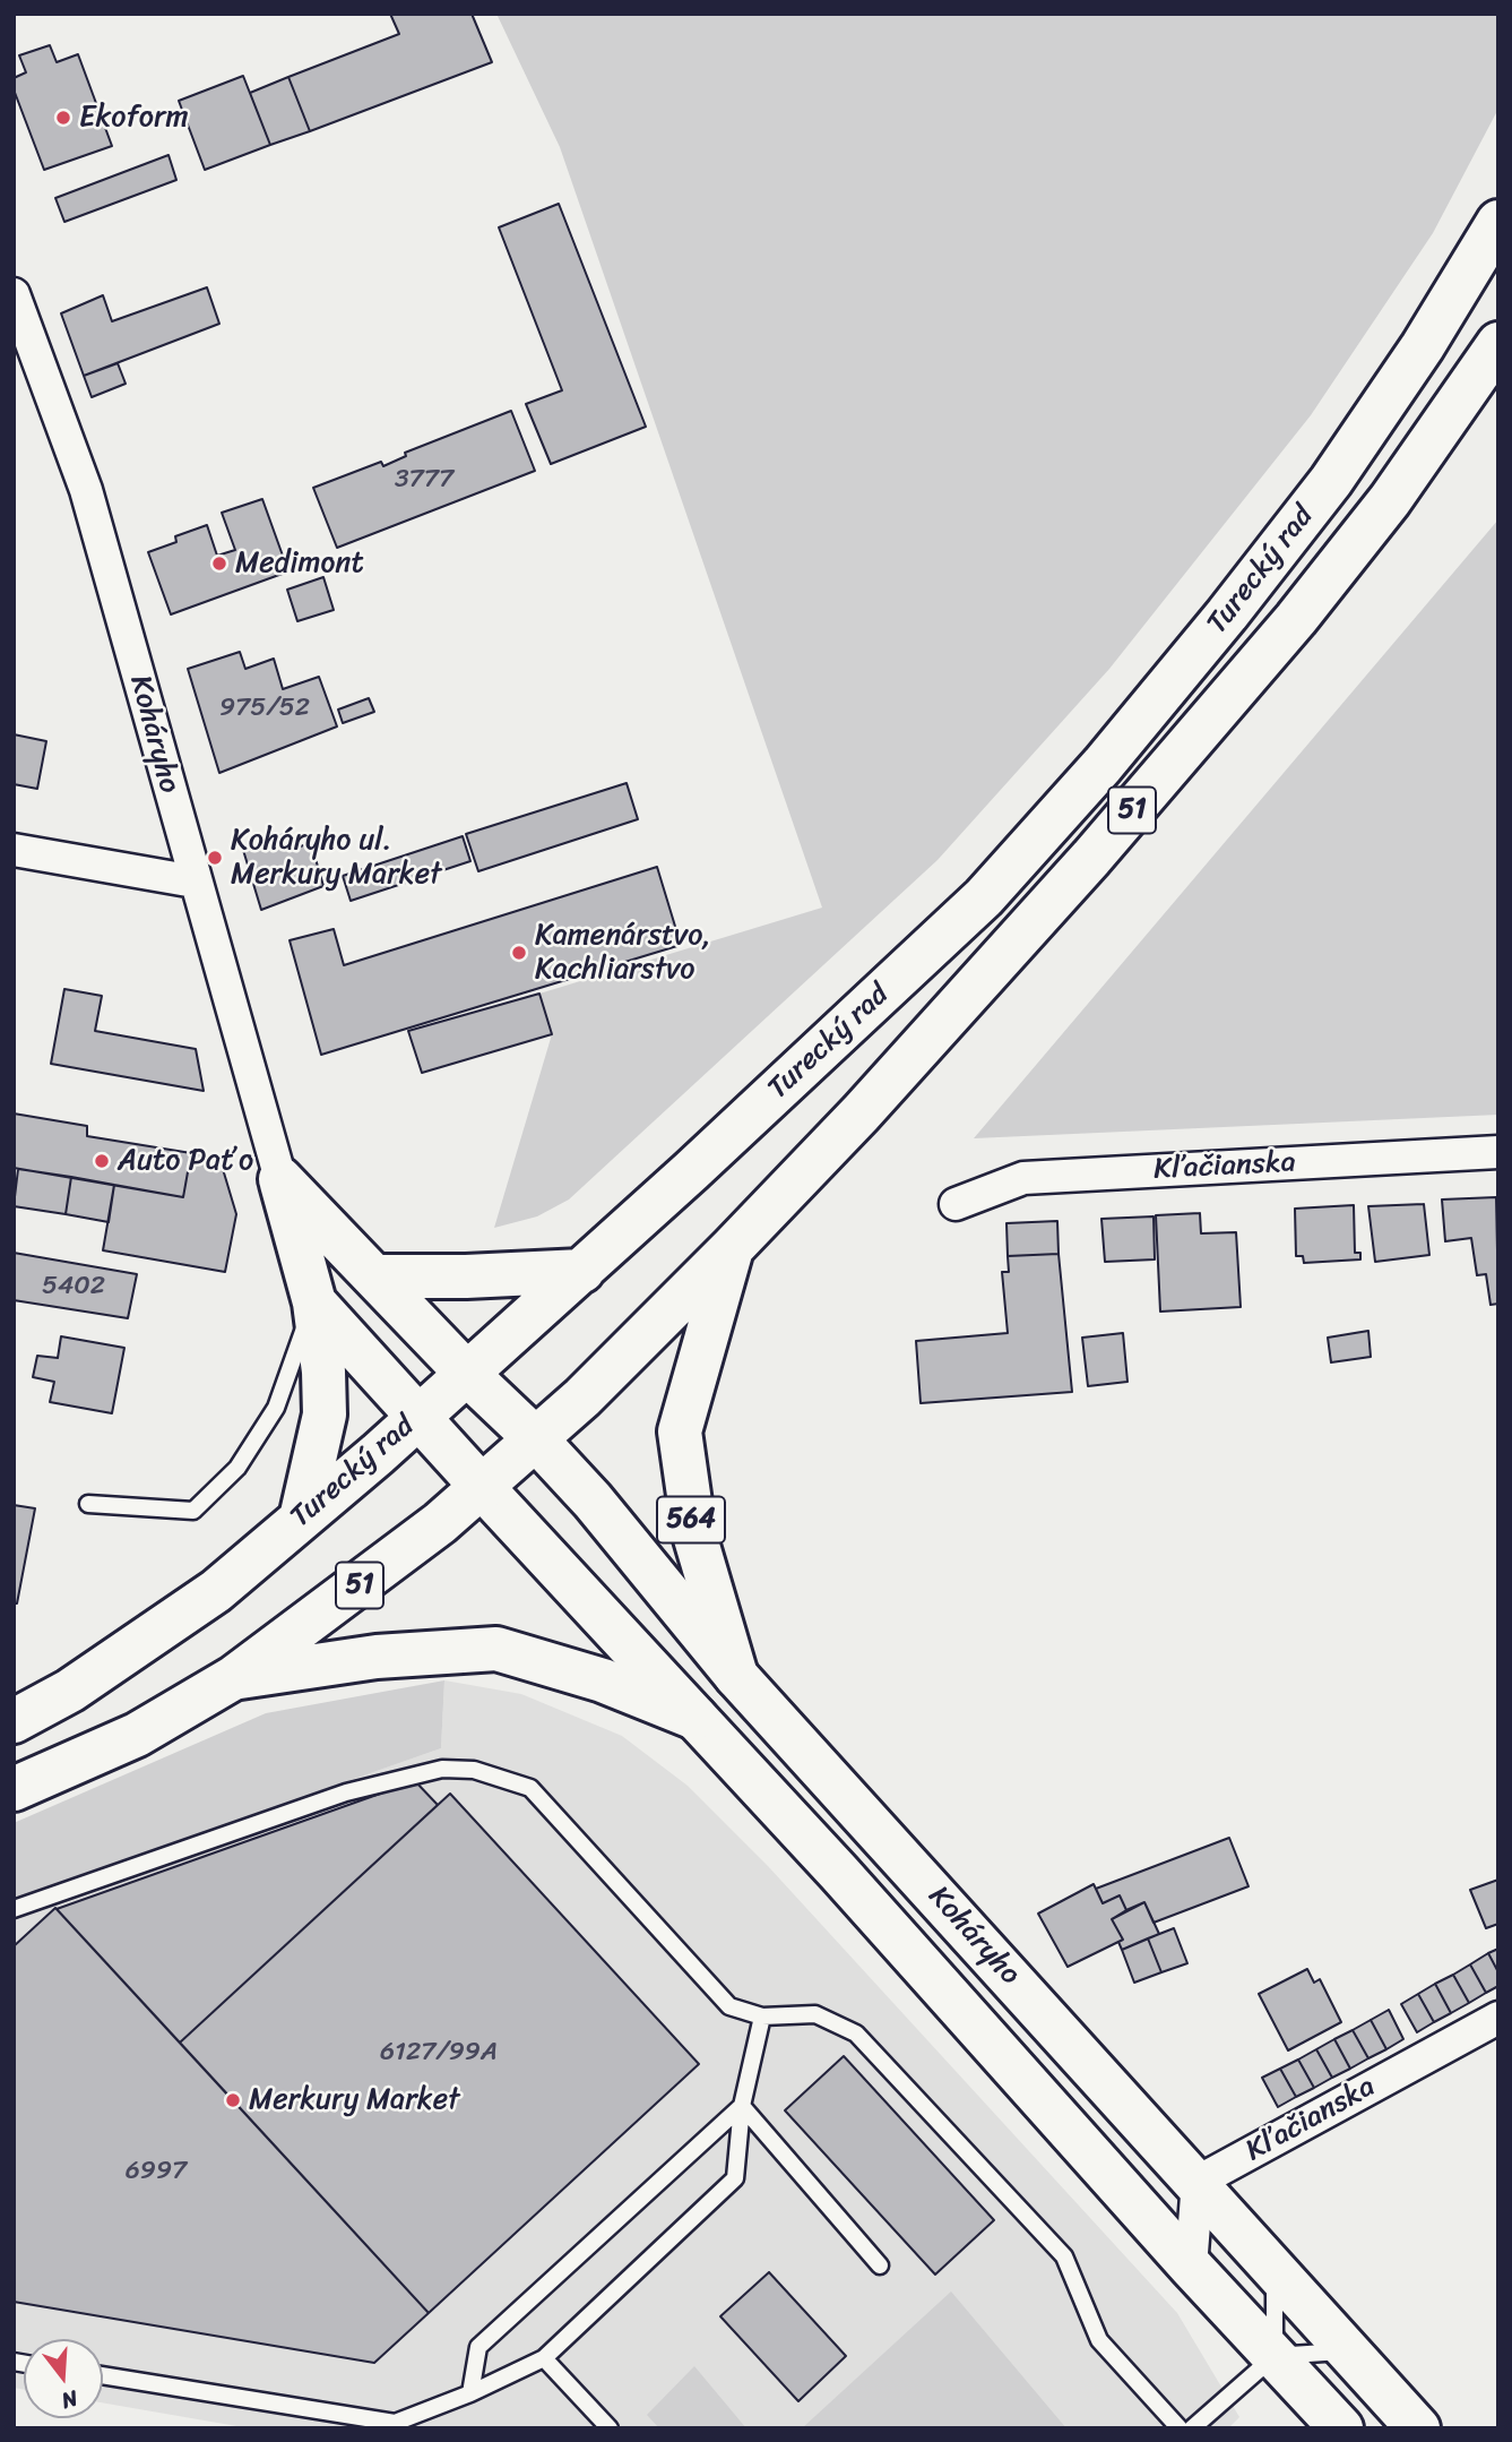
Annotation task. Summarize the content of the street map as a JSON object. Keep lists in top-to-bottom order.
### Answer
{
  "streets": {
    "main road": [
      "Turecký rad",
      "Koháryho",
      "51",
      "564"
    ],
    "street": ["Kľačianska"]
  },
  "crossings": [
    ["Turecký rad", "Koháryho"],
    ["Turecký rad", "564"],
    ["Koháryho", "Kľačianska"],
    ["Koháryho", "564"]
  ],
  "places": [
    "Ekoform",
    "Medimont",
    "Koháryho ul. Merkury Market",
    "Kamenárstvo, Kachliarstvo",
    "Auto Paťo",
    "Merkury Market"
  ],
  "house_numbers": [
    "3777",
    "975/52",
    "5402",
    "6127/99A",
    "6997"
  ],
  "north": "bottom"
}
